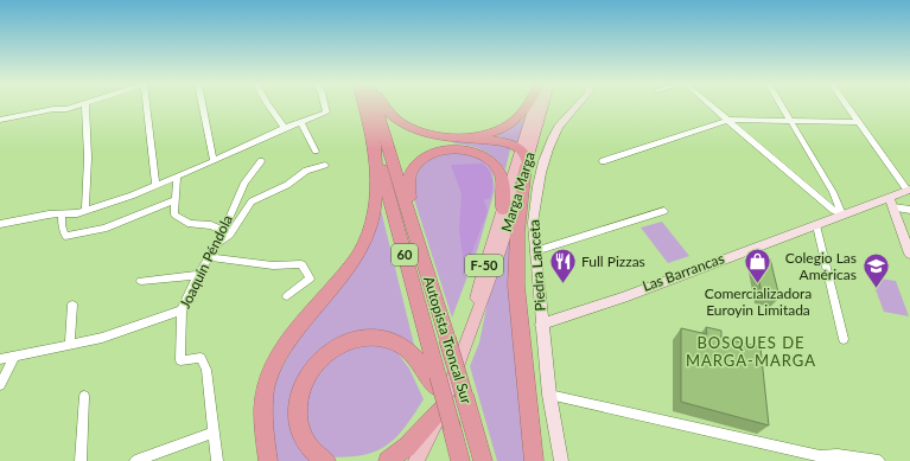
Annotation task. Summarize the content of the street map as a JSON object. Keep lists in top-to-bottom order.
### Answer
{
  "streets": {
    "highway": ["60", "Autopista Troncal Sur"],
    "main road": ["Marga Marga", "F-50"],
    "street": ["Joaquín Péndola", "Piedra Lanceta", "Las Barrancas"]
  },
  "crossings": [
    ["Piedra Lanceta", "Las Barrancas"]
  ],
  "districts": ["BOSQUES DE MARGA-MARGA"],
  "places": {
    "restaurant": ["Full Pizzas"],
    "shop": ["Comercializadora Euroyin Limitada"],
    "school or university": ["Colegio Las Américas"]
  }
}
